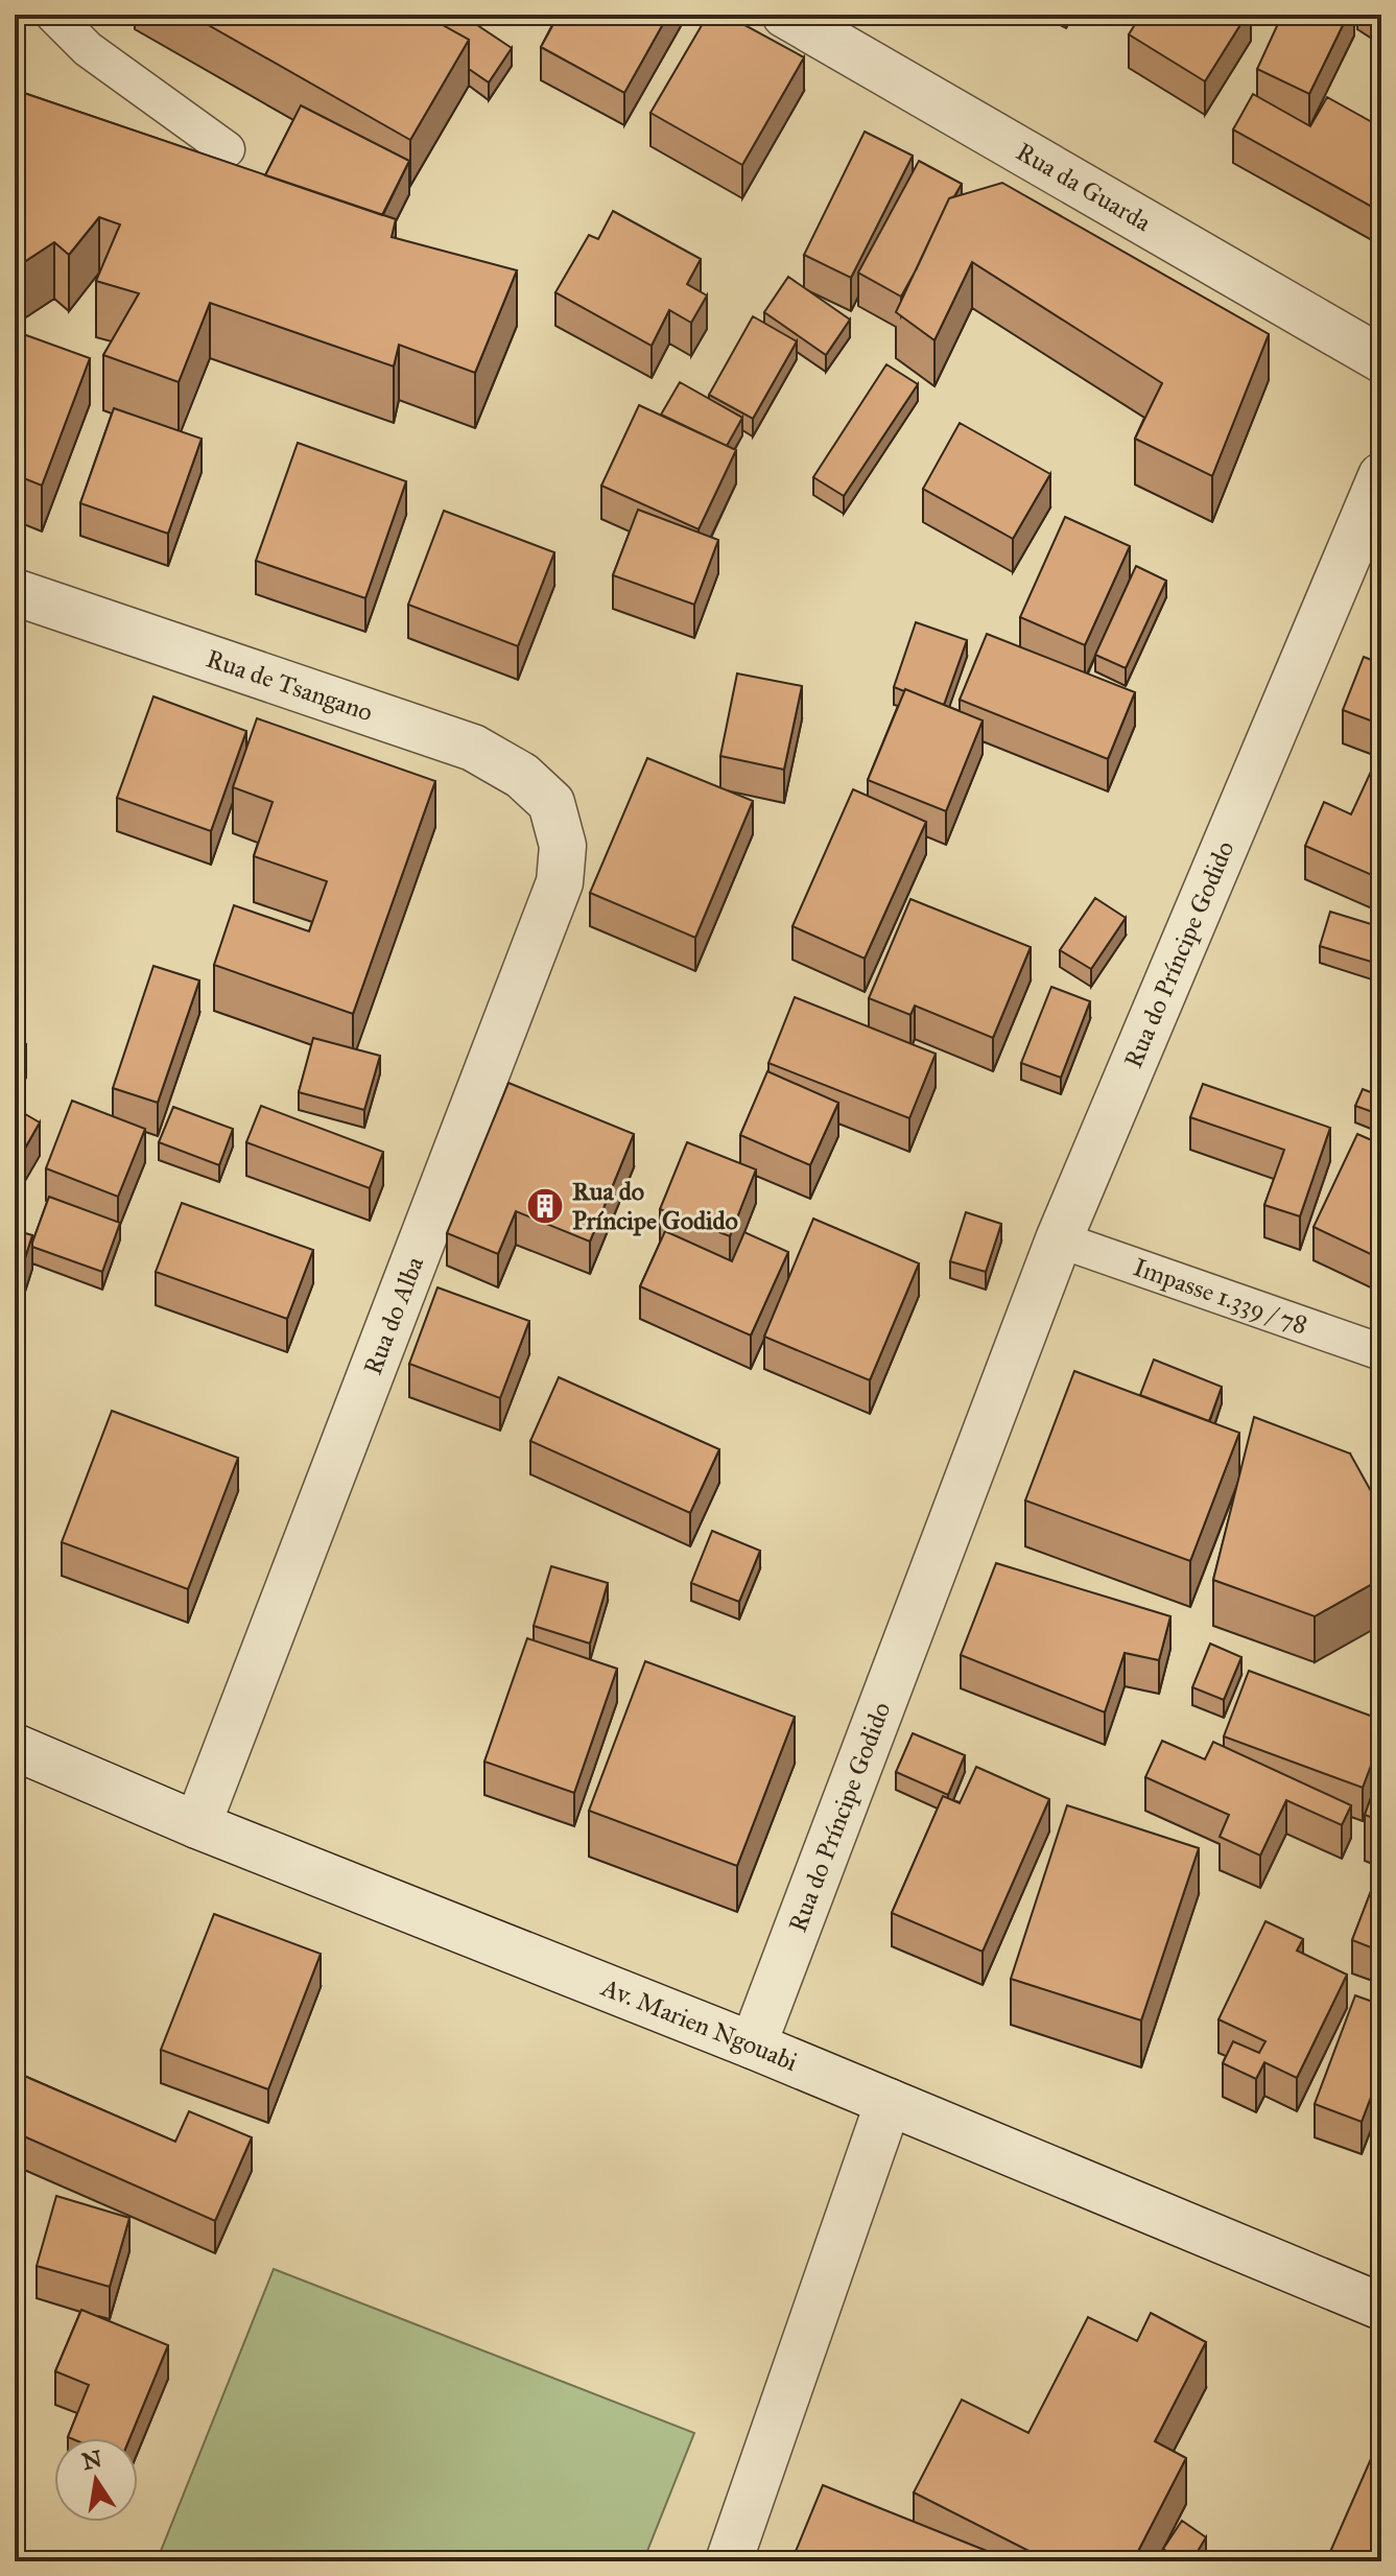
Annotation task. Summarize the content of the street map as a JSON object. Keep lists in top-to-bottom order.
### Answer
{
  "streets": {
    "street": [
      "Rua da Guarda",
      "Rua de Tsangano",
      "Rua do Príncipe Godido",
      "Rua do Alba",
      "Av. Marien Ngouabi"
    ],
    "lane": ["Impasse 1.339 / 78"]
  },
  "crossings": [
    ["Rua de Tsangano", "Rua do Alba"],
    ["Rua do Príncipe Godido", "Impasse 1.339 / 78"],
    ["Rua do Príncipe Godido", "Av. Marien Ngouabi"],
    ["Rua do Alba", "Av. Marien Ngouabi"]
  ],
  "places": {
    "building": ["Rua do Príncipe Godido"]
  },
  "north": "top"
}
